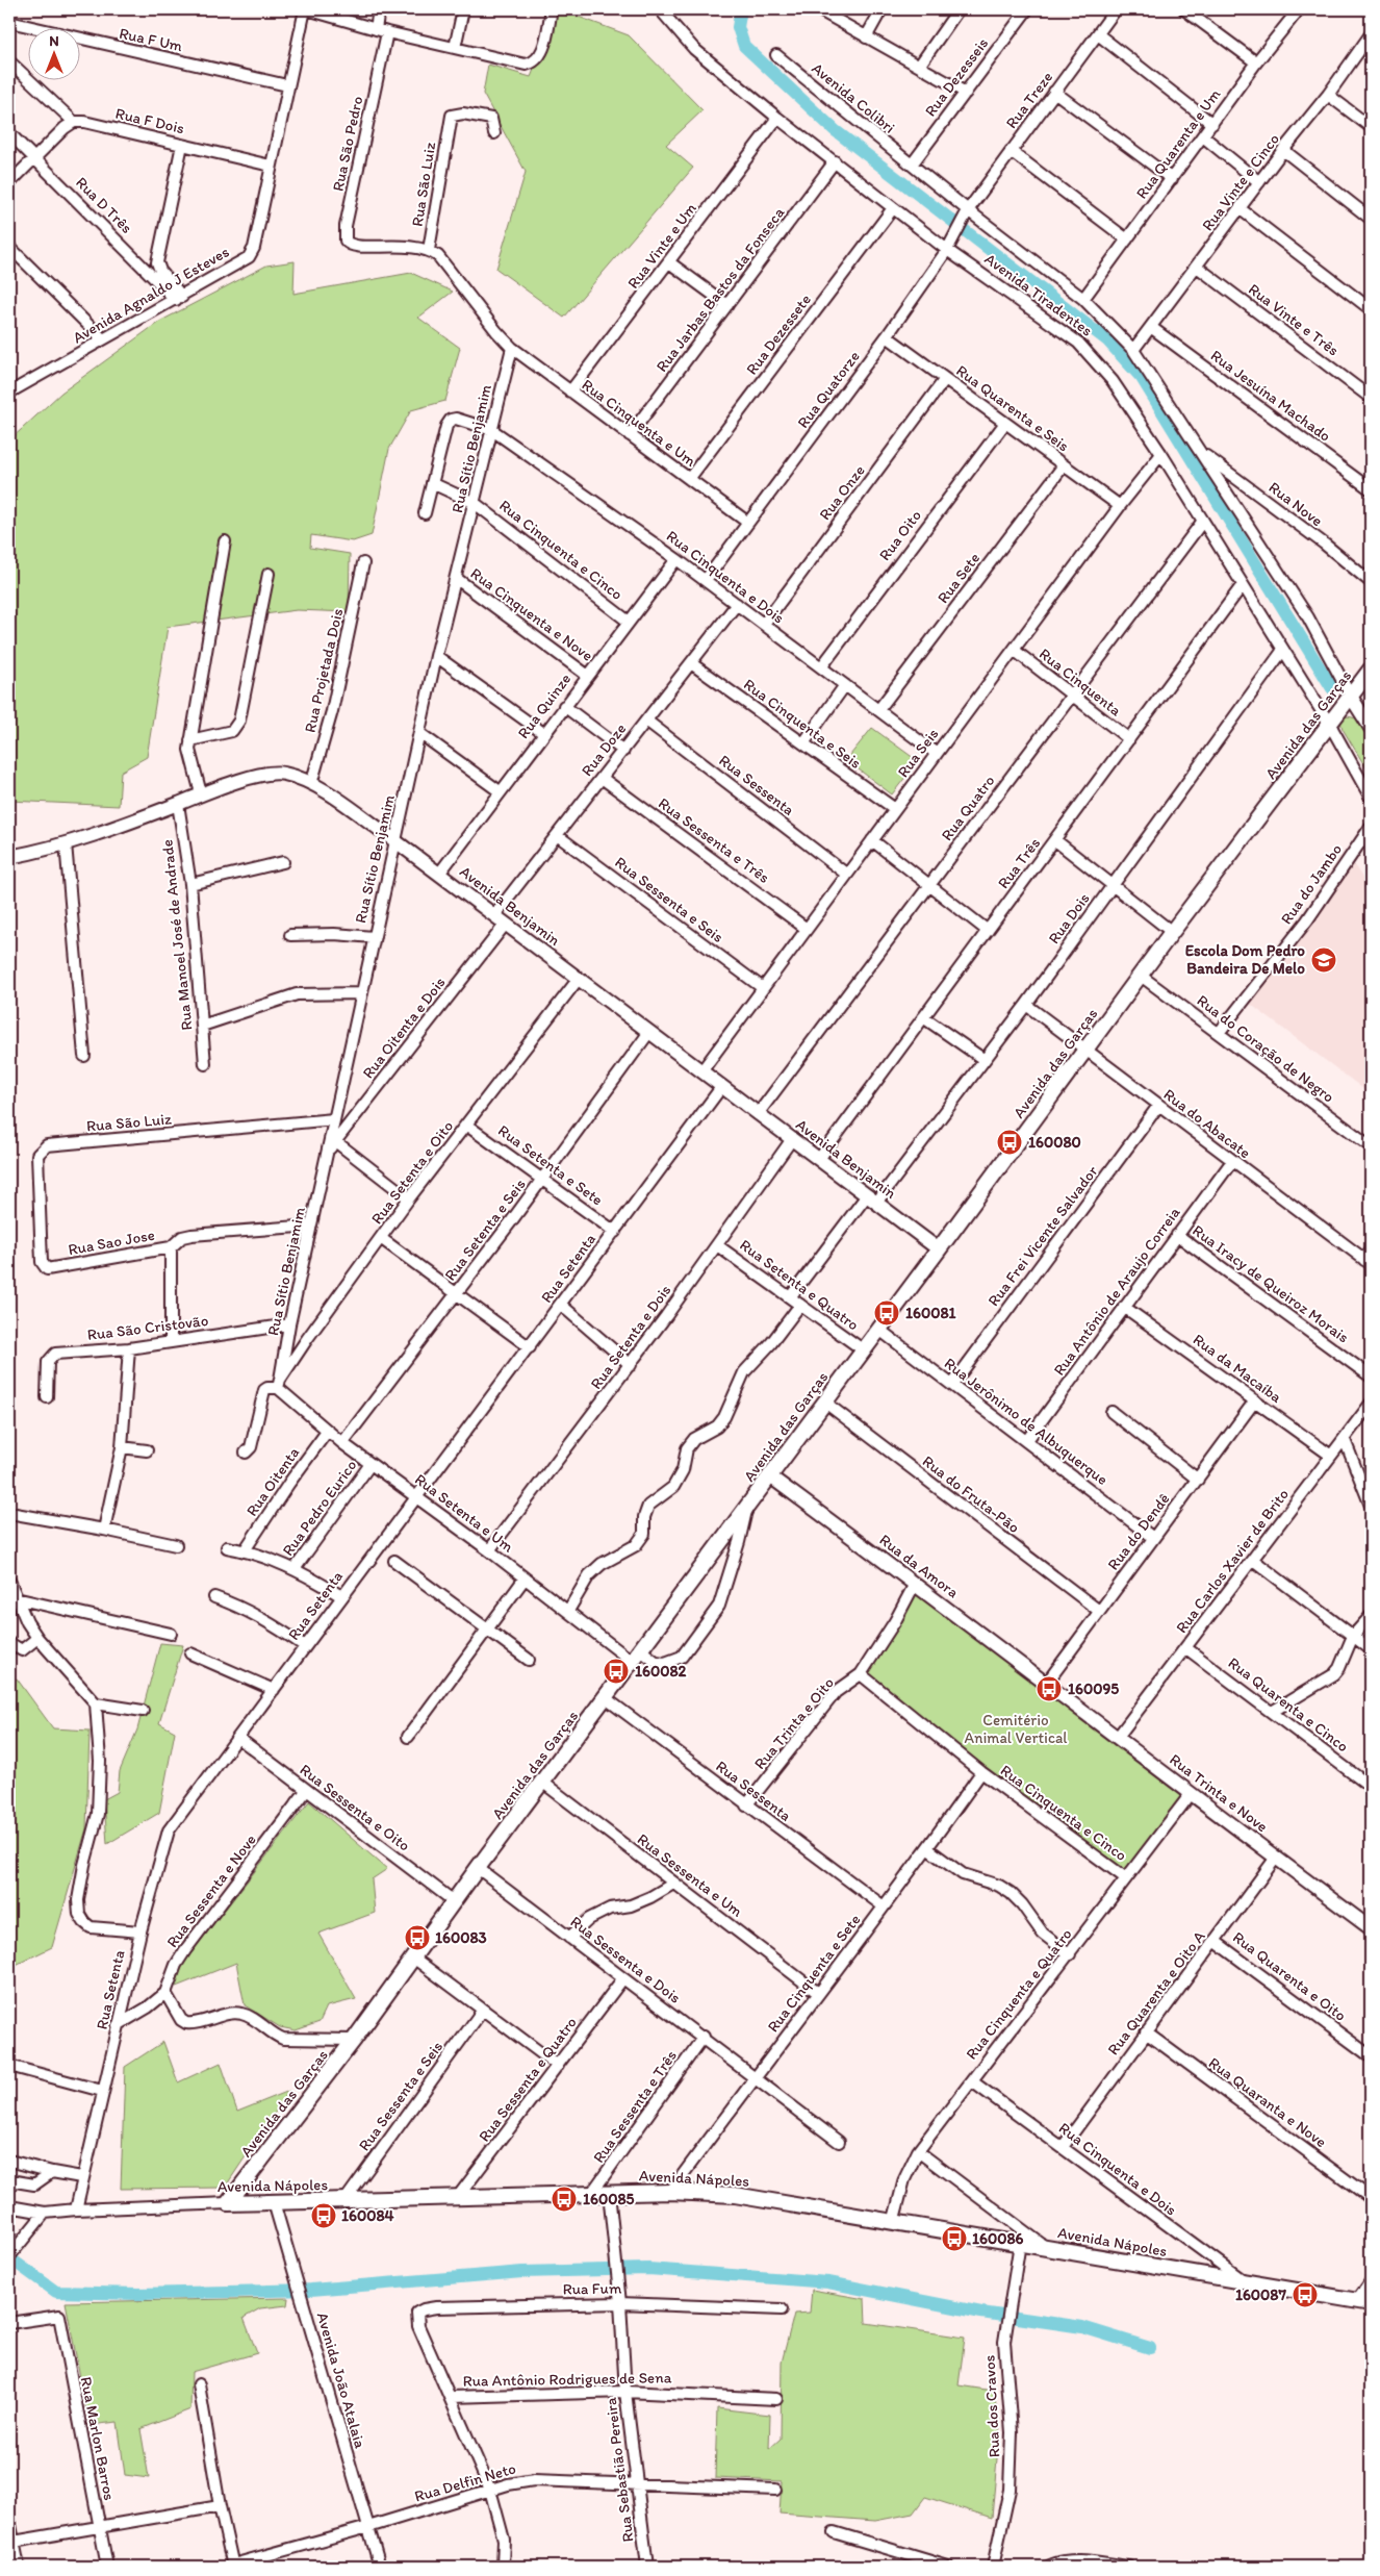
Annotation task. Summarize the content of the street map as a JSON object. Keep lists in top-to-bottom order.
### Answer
{
  "streets": {
    "main road": ["Avenida das Garças", "Avenida Nápoles"],
    "street": [
      "Rua F Um",
      "Rua Dezesseis",
      "Avenida Colibri",
      "Rua Treze",
      "Rua F Dois",
      "Rua São Pedro",
      "Rua Quarenta e Um",
      "Rua Vinte e Cinco",
      "Rua São Luiz",
      "Rua D Três",
      "Rua Vinte e Um",
      "Rua Jarbas Bastos da Fonseca",
      "Avenida Agnaldo J Esteves",
      "Avenida Tiradentes",
      "Rua Vinte e Três",
      "Rua Dezessete",
      "Rua Quatorze",
      "Rua Jesuína Machado",
      "Rua Quarenta e Seis",
      "Rua Cinquenta e Um",
      "Rua Sítio Benjamim",
      "Rua Onze",
      "Rua Nove",
      "Rua Oito",
      "Rua Cinquenta e Cinco",
      "Rua Cinquenta e Dois",
      "Rua Sete",
      "Rua Cinquenta e Nove",
      "Rua Projetada Dois",
      "Rua Cinquenta",
      "Rua Quinze",
      "Rua Cinquenta e Seis",
      "Rua Doze",
      "Rua Seis",
      "Rua Sessenta",
      "Rua Quatro",
      "Rua Sessenta e Três",
      "Rua Três",
      "Rua do Jambo",
      "Rua Sessenta e Seis",
      "Avenida Benjamin",
      "Rua Dois",
      "Rua Manoel José de Andrade",
      "Rua Oitenta e Dois",
      "Rua do Coração de Negro",
      "Rua do Abacate",
      "Rua Setenta e Sete",
      "Rua Setenta e Oito",
      "Rua Setenta e Seis",
      "Rua Frei Vicente Salvador",
      "Rua Sao Jose",
      "Rua Setenta",
      "Rua Iracy de Queiroz Morais",
      "Rua Setenta e Quatro",
      "Rua Antônio de Araujo Correia",
      "Rua São Cristovão",
      "Rua Setenta e Dois",
      "Rua da Macaíba",
      "Rua Jerônimo de Albuquerque",
      "Rua Oitenta",
      "Rua do Fruta-Pão",
      "Rua Pedro Eurico",
      "Rua Setenta e Um",
      "Rua do Dendê",
      "Rua Carlos Xavier de Brito",
      "Rua da Amora",
      "Rua Quarenta e Cinco",
      "Rua Trinta e Oito",
      "Rua Trinta e Nove",
      "Rua Sessenta e Oito",
      "Rua Sessenta e Um",
      "Rua Sessenta e Nove",
      "Rua Sessenta e Dois",
      "Rua Cinquenta e Sete",
      "Rua Quarenta e Oito",
      "Rua Quarenta e Oito A",
      "Rua Cinquenta e Quatro",
      "Rua Sessenta e Quatro",
      "Rua Quaranta e Nove",
      "Rua Fum",
      "Rua Antônio Rodrigues de Sena",
      "Avenida João Atalaia",
      "Rua dos Cravos",
      "Rua Marlon Barros",
      "Rua Sebastião Pereira",
      "Rua Delfin Neto"
    ]
  },
  "crossings": [
    ["Rua F Um", "Avenida Agnaldo J Esteves"],
    ["Rua Dezesseis", "Avenida Colibri"],
    ["Rua Dezesseis", "Avenida Tiradentes"],
    ["Avenida Colibri", "Avenida Tiradentes"],
    ["Rua Treze", "Avenida Tiradentes"],
    ["Rua Treze", "Rua Quatorze"],
    ["Rua F Dois", "Avenida Agnaldo J Esteves"],
    ["Rua São Pedro", "Rua São Luiz"],
    ["Rua São Pedro", "Rua Cinquenta e Um"],
    ["Rua Quarenta e Um", "Avenida Tiradentes"],
    ["Rua Vinte e Cinco", "Avenida Tiradentes"],
    ["Rua Vinte e Cinco", "Rua Vinte e Três"],
    ["Rua Vinte e Cinco", "Rua Jesuína Machado"],
    ["Rua São Luiz", "Rua Cinquenta e Um"],
    ["Rua São Luiz", "Rua Sítio Benjamim"],
    ["Rua São Luiz", "Rua Sao Jose"],
    ["Rua D Três", "Avenida Agnaldo J Esteves"],
    ["Rua Vinte e Um", "Avenida Tiradentes"],
    ["Rua Vinte e Um", "Rua Cinquenta e Um"],
    ["Rua Jarbas Bastos da Fonseca", "Avenida Tiradentes"],
    ["Rua Jarbas Bastos da Fonseca", "Rua Cinquenta e Um"],
    ["Avenida Tiradentes", "Rua Dezessete"],
    ["Avenida Tiradentes", "Rua Quatorze"],
    ["Avenida Tiradentes", "Rua Nove"],
    ["Avenida Tiradentes", "Avenida das Garças"],
    ["Avenida Tiradentes", "Rua Seis"],
    ["Avenida Tiradentes", "Rua Quatro"],
    ["Avenida Tiradentes", "Rua Três"],
    ["Avenida Tiradentes", "Rua Dois"],
    ["Rua Dezessete", "Rua Cinquenta e Um"],
    ["Rua Quatorze", "Rua Quarenta e Seis"],
    ["Rua Quatorze", "Rua Cinquenta e Um"],
    ["Rua Quatorze", "Rua Cinquenta e Dois"],
    ["Rua Quarenta e Seis", "Rua Onze"],
    ["Rua Quarenta e Seis", "Rua Oito"],
    ["Rua Quarenta e Seis", "Rua Sete"],
    ["Rua Quarenta e Seis", "Rua Seis"],
    ["Rua Cinquenta e Um", "Rua Sítio Benjamim"],
    ["Rua Sítio Benjamim", "Rua Cinquenta e Cinco"],
    ["Rua Sítio Benjamim", "Rua Cinquenta e Dois"],
    ["Rua Sítio Benjamim", "Rua Cinquenta e Nove"],
    ["Rua Sítio Benjamim", "Avenida Benjamin"],
    ["Rua Sítio Benjamim", "Rua Oitenta e Dois"],
    ["Rua Sítio Benjamim", "Rua Setenta e Oito"],
    ["Rua Sítio Benjamim", "Rua Sao Jose"],
    ["Rua Sítio Benjamim", "Rua São Cristovão"],
    ["Rua Sítio Benjamim", "Rua Setenta e Um"],
    ["Rua Onze", "Rua Cinquenta e Dois"],
    ["Rua Oito", "Rua Cinquenta e Dois"],
    ["Rua Cinquenta e Cinco", "Rua Cinquenta e Dois"],
    ["Rua Cinquenta e Cinco", "Rua Quinze"],
    ["Rua Cinquenta e Cinco", "Rua Trinta e Oito"],
    ["Rua Cinquenta e Cinco", "Rua Cinquenta e Sete"],
    ["Rua Cinquenta e Cinco", "Rua Cinquenta e Quatro"],
    ["Rua Cinquenta e Dois", "Rua Sete"],
    ["Rua Cinquenta e Dois", "Rua Quinze"],
    ["Rua Cinquenta e Dois", "Rua Doze"],
    ["Rua Cinquenta e Dois", "Rua Seis"],
    ["Rua Cinquenta e Dois", "Rua Quarenta e Oito A"],
    ["Rua Cinquenta e Dois", "Rua Cinquenta e Quatro"],
    ["Rua Cinquenta e Dois", "Avenida Nápoles"],
    ["Rua Cinquenta e Nove", "Rua Quinze"],
    ["Rua Projetada Dois", "Avenida Benjamin"],
    ["Rua Cinquenta", "Rua Seis"],
    ["Rua Cinquenta", "Rua Quatro"],
    ["Rua Cinquenta", "Rua Três"],
    ["Rua Quinze", "Avenida Benjamin"],
    ["Rua Cinquenta e Seis", "Rua Doze"],
    ["Rua Cinquenta e Seis", "Rua Seis"],
    ["Avenida das Garças", "Rua Sessenta"],
    ["Avenida das Garças", "Avenida Benjamin"],
    ["Avenida das Garças", "Rua do Coração de Negro"],
    ["Avenida das Garças", "Rua do Abacate"],
    ["Avenida das Garças", "Rua Setenta e Quatro"],
    ["Avenida das Garças", "Rua Jerônimo de Albuquerque"],
    ["Avenida das Garças", "Rua do Fruta-Pão"],
    ["Avenida das Garças", "Rua Setenta e Um"],
    ["Avenida das Garças", "Rua da Amora"],
    ["Avenida das Garças", "Rua Sessenta e Oito"],
    ["Avenida das Garças", "Rua Sessenta e Um"],
    ["Avenida das Garças", "Rua Sessenta e Dois"],
    ["Avenida das Garças", "Avenida Nápoles"],
    ["Rua Doze", "Rua Sessenta"],
    ["Rua Doze", "Rua Sessenta e Três"],
    ["Rua Doze", "Rua Sessenta e Seis"],
    ["Rua Doze", "Avenida Benjamin"],
    ["Rua Seis", "Rua Sessenta"],
    ["Rua Seis", "Rua Sessenta e Três"],
    ["Rua Seis", "Rua Sessenta e Seis"],
    ["Rua Seis", "Avenida Benjamin"],
    ["Rua Sessenta", "Rua Trinta e Oito"],
    ["Rua Sessenta", "Rua Cinquenta e Sete"],
    ["Rua Quatro", "Avenida Benjamin"],
    ["Rua Sessenta e Três", "Rua Sessenta e Dois"],
    ["Rua Sessenta e Três", "Avenida Nápoles"],
    ["Rua Três", "Avenida Benjamin"],
    ["Rua do Jambo", "Rua do Coração de Negro"],
    ["Rua Sessenta e Seis", "Avenida Nápoles"],
    ["Avenida Benjamin", "Rua Dois"],
    ["Avenida Benjamin", "Rua Manoel José de Andrade"],
    ["Avenida Benjamin", "Rua Oitenta e Dois"],
    ["Avenida Benjamin", "Rua Setenta e Oito"],
    ["Avenida Benjamin", "Rua Setenta e Seis"],
    ["Avenida Benjamin", "Rua Setenta"],
    ["Avenida Benjamin", "Rua Setenta e Dois"],
    ["Rua Dois", "Rua do Abacate"],
    ["Rua Dois", "Rua Setenta e Quatro"],
    ["Rua do Abacate", "Rua Frei Vicente Salvador"],
    ["Rua do Abacate", "Rua Antônio de Araujo Correia"],
    ["Rua Setenta e Sete", "Rua Setenta e Oito"],
    ["Rua Setenta e Sete", "Rua Setenta e Seis"],
    ["Rua Setenta e Sete", "Rua Setenta"],
    ["Rua Setenta e Oito", "Rua Setenta e Um"],
    ["Rua Setenta e Seis", "Rua Setenta e Um"],
    ["Rua Frei Vicente Salvador", "Rua Jerônimo de Albuquerque"],
    ["Rua Setenta", "Rua Setenta e Um"],
    ["Rua Setenta", "Rua Sessenta e Oito"],
    ["Rua Setenta", "Avenida Nápoles"],
    ["Rua Iracy de Queiroz Morais", "Rua Antônio de Araujo Correia"],
    ["Rua Setenta e Quatro", "Rua Setenta e Dois"],
    ["Rua Antônio de Araujo Correia", "Rua da Macaíba"],
    ["Rua Antônio de Araujo Correia", "Rua Jerônimo de Albuquerque"],
    ["Rua Setenta e Dois", "Rua Setenta e Um"],
    ["Rua da Macaíba", "Rua do Dendê"],
    ["Rua da Macaíba", "Rua Carlos Xavier de Brito"],
    ["Rua Jerônimo de Albuquerque", "Rua do Dendê"],
    ["Rua Oitenta", "Rua Setenta e Um"],
    ["Rua do Fruta-Pão", "Rua do Dendê"],
    ["Rua Pedro Eurico", "Rua Setenta e Um"],
    ["Rua do Dendê", "Rua da Amora"],
    ["Rua do Dendê", "Rua Trinta e Nove"],
    ["Rua Carlos Xavier de Brito", "Rua Quarenta e Cinco"],
    ["Rua Carlos Xavier de Brito", "Rua Trinta e Nove"],
    ["Rua da Amora", "Rua Trinta e Oito"],
    ["Rua da Amora", "Rua Trinta e Nove"],
    ["Rua Trinta e Nove", "Rua Quarenta e Oito A"],
    ["Rua Trinta e Nove", "Rua Cinquenta e Quatro"],
    ["Rua Sessenta e Oito", "Rua Sessenta e Nove"],
    ["Rua Sessenta e Um", "Rua Cinquenta e Sete"],
    ["Rua Sessenta e Dois", "Rua Cinquenta e Sete"],
    ["Rua Sessenta e Dois", "Rua Sessenta e Quatro"],
    ["Rua Cinquenta e Sete", "Avenida Nápoles"],
    ["Rua Quarenta e Oito", "Rua Quarenta e Oito A"],
    ["Rua Quarenta e Oito A", "Rua Quaranta e Nove"],
    ["Rua Cinquenta e Quatro", "Avenida Nápoles"],
    ["Rua Sessenta e Quatro", "Avenida Nápoles"],
    ["Avenida Nápoles", "Avenida João Atalaia"],
    ["Avenida Nápoles", "Rua dos Cravos"],
    ["Avenida Nápoles", "Rua Sebastião Pereira"],
    ["Rua Fum", "Rua Antônio Rodrigues de Sena"],
    ["Rua Fum", "Rua Sebastião Pereira"],
    ["Rua Antônio Rodrigues de Sena", "Rua Sebastião Pereira"],
    ["Avenida João Atalaia", "Rua Delfin Neto"],
    ["Rua Sebastião Pereira", "Rua Delfin Neto"]
  ],
  "parks": ["Cemitério Animal Vertical"],
  "places": {
    "school or university": ["Escola Dom Pedro Bandeira De Melo"],
    "bus stop": [
      "160080",
      "160081",
      "160082",
      "160095",
      "160083",
      "160085",
      "160084",
      "160086",
      "160087"
    ]
  },
  "north": "top"
}
